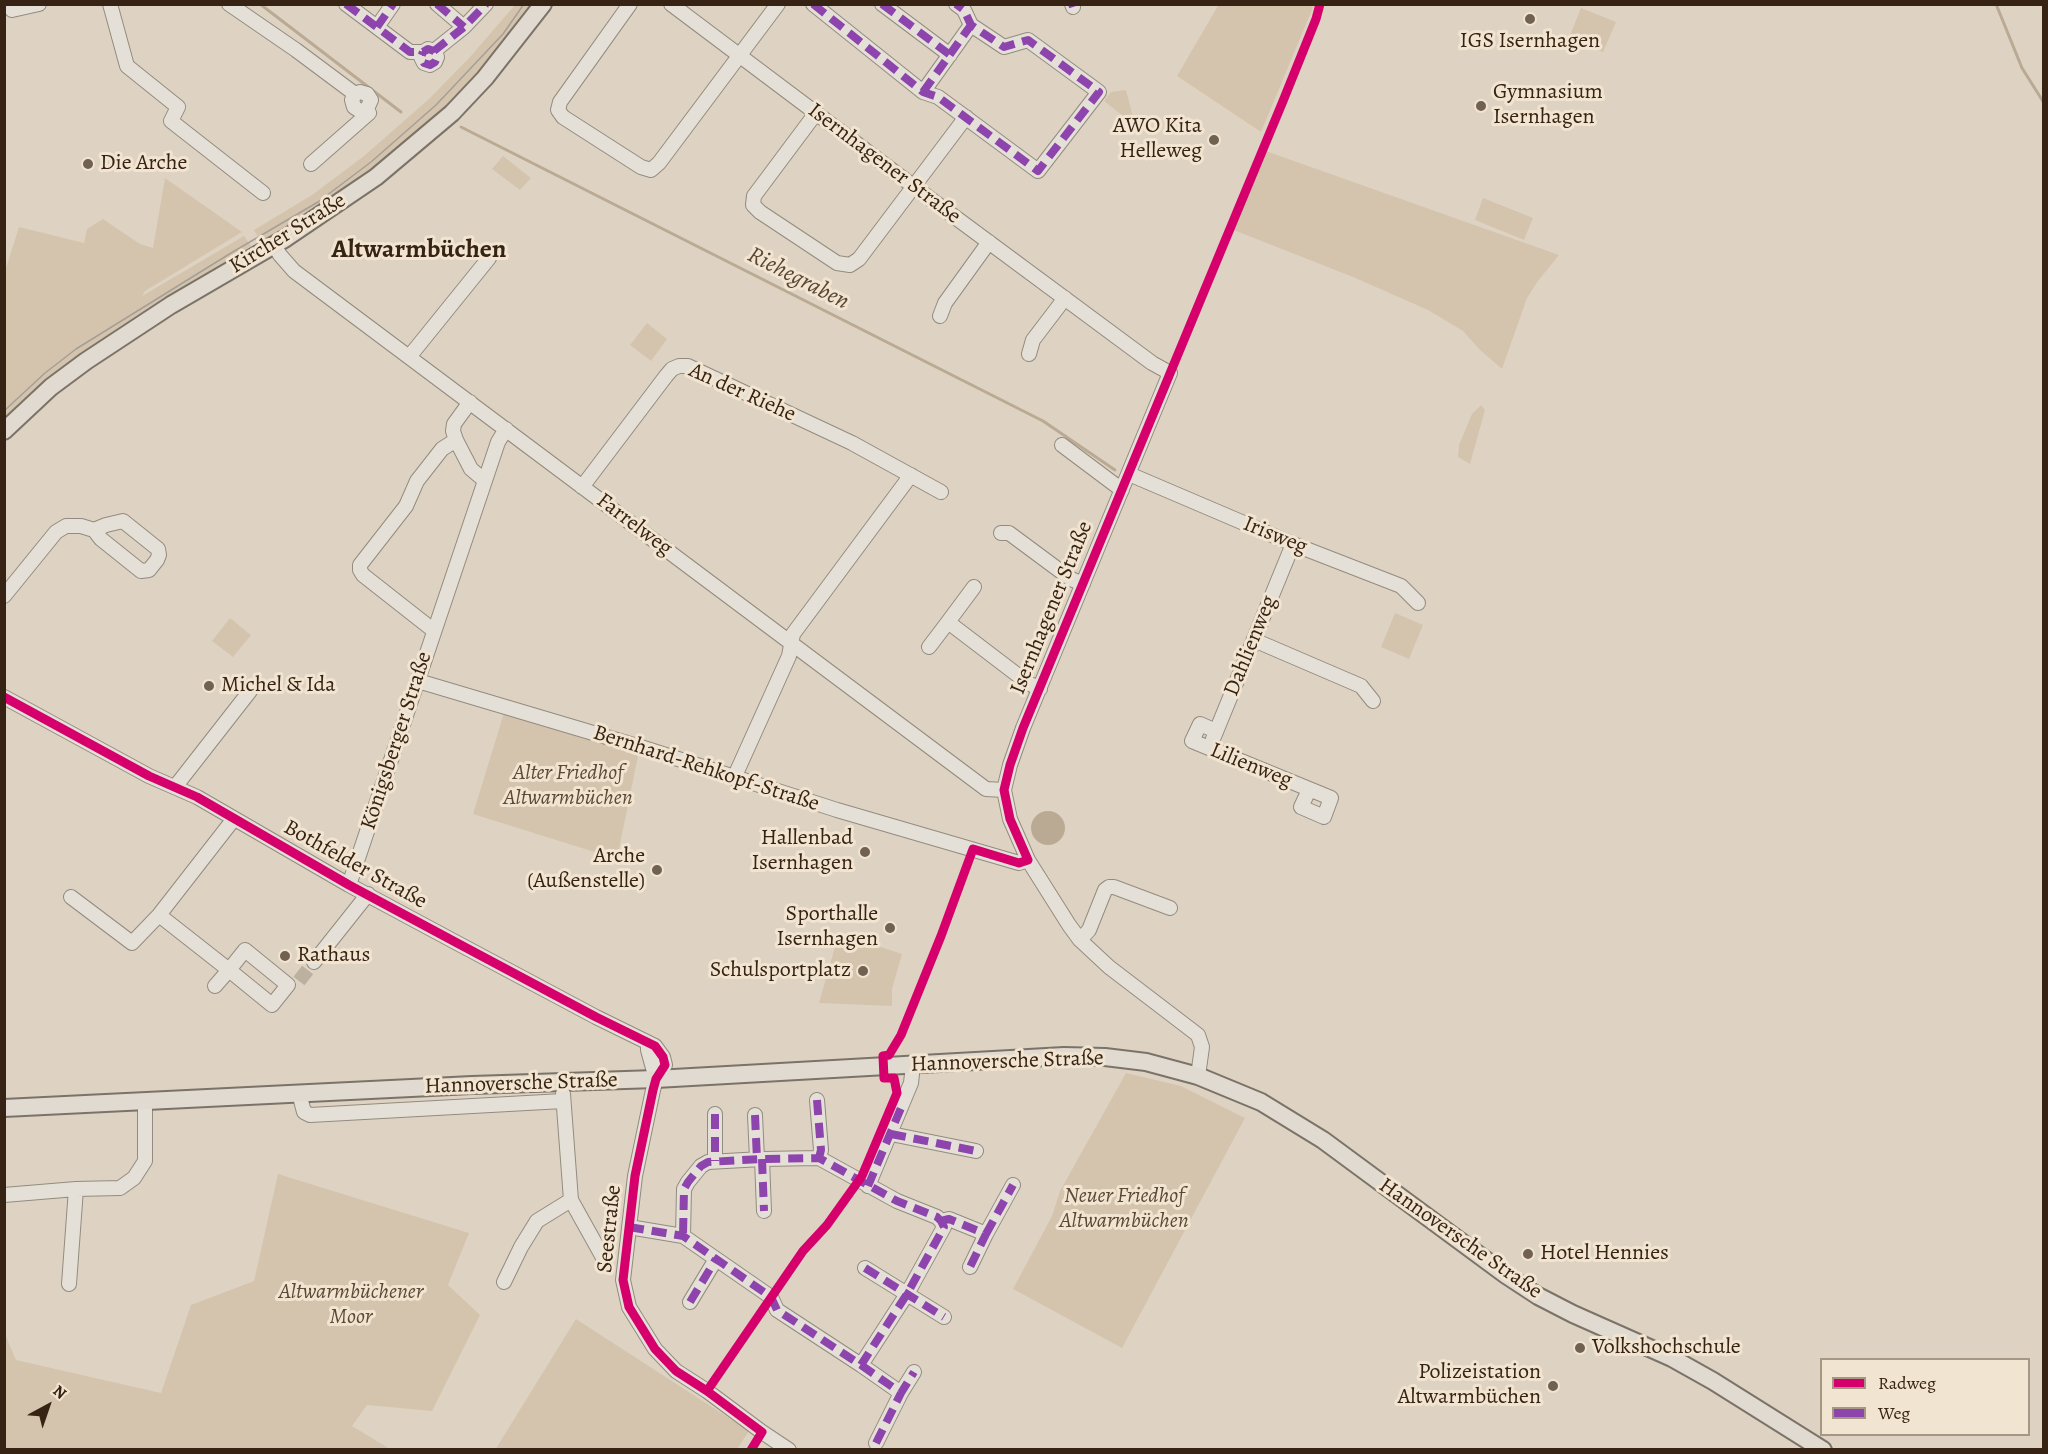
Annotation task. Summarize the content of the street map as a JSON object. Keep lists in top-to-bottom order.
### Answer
{
  "streets": {
    "main road": ["Kircher Straße", "Hannoversche Straße"],
    "street": [
      "Isernhagener Straße",
      "An der Riehe",
      "Farrelweg",
      "Irisweg",
      "Dahlienweg",
      "Königsberger Straße",
      "Lilienweg",
      "Bernhard-Rehkopf-Straße",
      "Bothfelder Straße",
      "Seestraße"
    ]
  },
  "crossings": [
    ["Isernhagener Straße", "Farrelweg"],
    ["Isernhagener Straße", "Irisweg"],
    ["Isernhagener Straße", "Bernhard-Rehkopf-Straße"],
    ["Isernhagener Straße", "Hannoversche Straße"],
    ["Kircher Straße", "Farrelweg"],
    ["An der Riehe", "Farrelweg"],
    ["Farrelweg", "Königsberger Straße"],
    ["Irisweg", "Dahlienweg"],
    ["Dahlienweg", "Lilienweg"],
    ["Königsberger Straße", "Bernhard-Rehkopf-Straße"],
    ["Königsberger Straße", "Bothfelder Straße"],
    ["Bothfelder Straße", "Hannoversche Straße"],
    ["Bothfelder Straße", "Seestraße"],
    ["Hannoversche Straße", "Seestraße"]
  ],
  "districts": ["Altwarmbüchen"],
  "water": ["Riehegraben"],
  "parks": ["Alter Friedhof Altwarmbüchen", "Neuer Friedhof Altwarmbüchen", "Altwarmbüchener Moor"],
  "places": [
    "IGS Isernhagen",
    "Gymnasium Isernhagen",
    "AWO Kita Helleweg",
    "Die Arche",
    "Michel & Ida",
    "Hallenbad Isernhagen",
    "Arche (Außenstelle)",
    "Sporthalle Isernhagen",
    "Rathaus",
    "Schulsportplatz",
    "Hotel Hennies",
    "Volkshochschule",
    "Polizeistation Altwarmbüchen"
  ],
  "legend": ["Radweg", "Weg"],
  "north": "top right"
}
